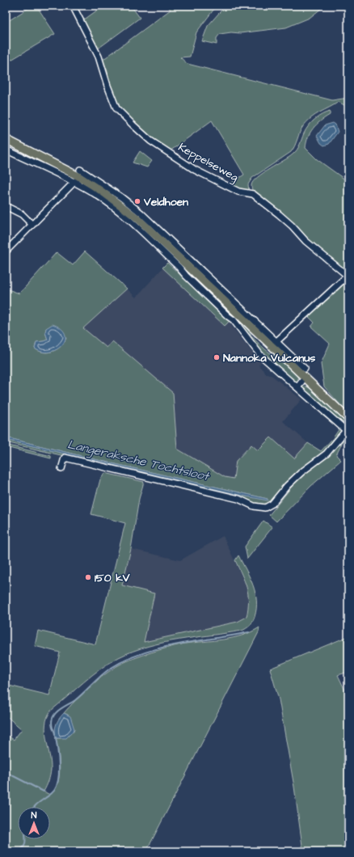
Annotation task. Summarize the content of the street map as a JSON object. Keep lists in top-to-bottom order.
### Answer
{
  "streets": {
    "street": ["Keppelseweg"]
  },
  "water": ["Langeraksche Tochtsloot"],
  "places": ["Veldhoen", "Nannoka Vulcanus", "150 kV"],
  "north": "top"
}
